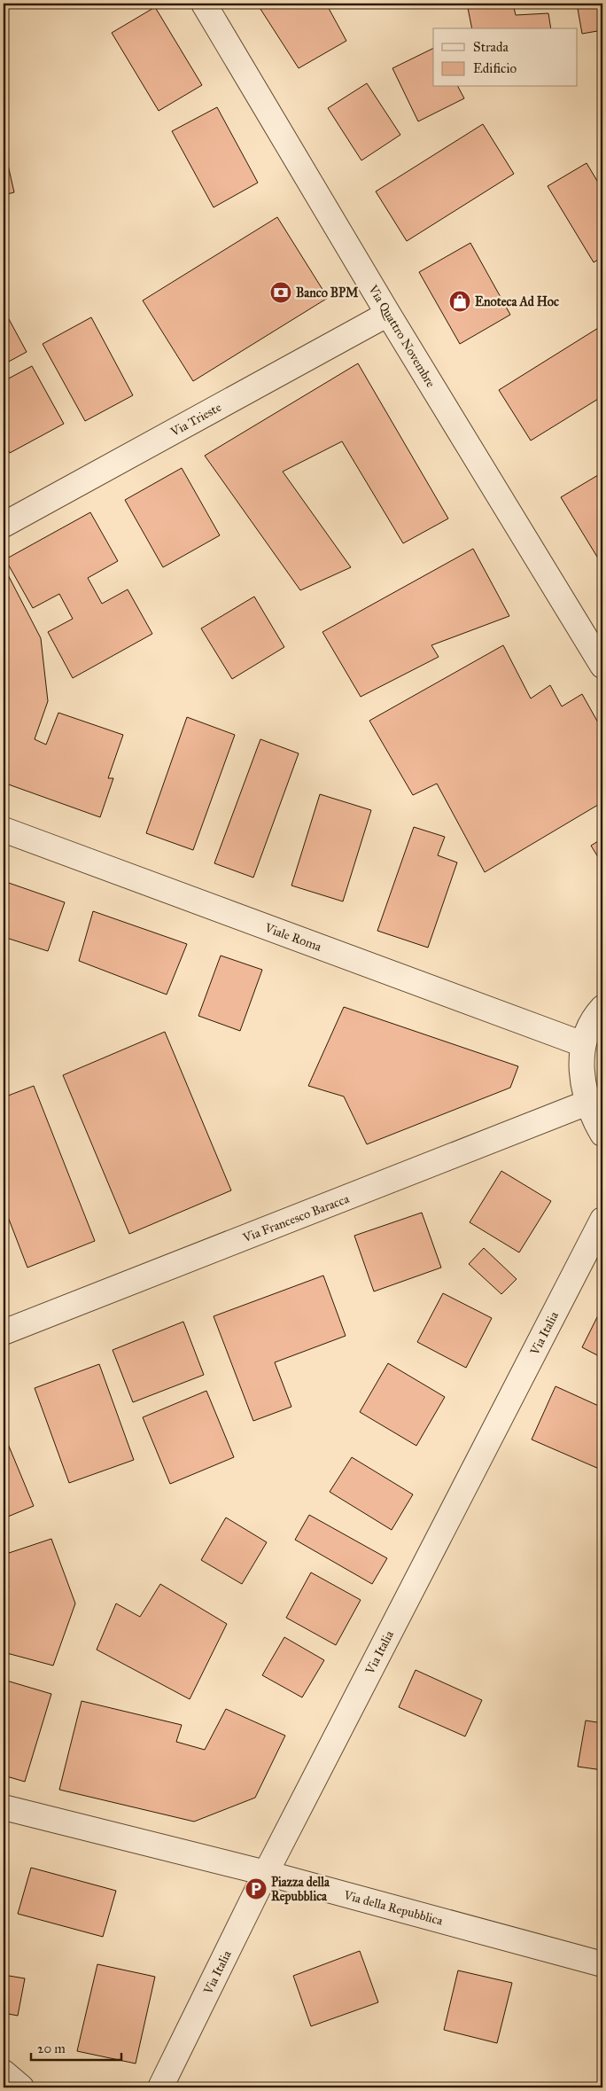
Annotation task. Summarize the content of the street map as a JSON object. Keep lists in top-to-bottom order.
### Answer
{
  "streets": {
    "street": [
      "Via Quattro Novembre",
      "Via Trieste",
      "Viale Roma",
      "Via Francesco Baracca",
      "Via Italia",
      "Via della Repubblica"
    ]
  },
  "crossings": [
    ["Via Quattro Novembre", "Via Trieste"],
    ["Via Italia", "Via della Repubblica"]
  ],
  "places": {
    "bank": ["Banco BPM"],
    "shop": ["Enoteca Ad Hoc"],
    "parking": ["Piazza della Repubblica"]
  },
  "legend": ["Strada", "Edificio"],
  "scale_bar": "20 m"
}
